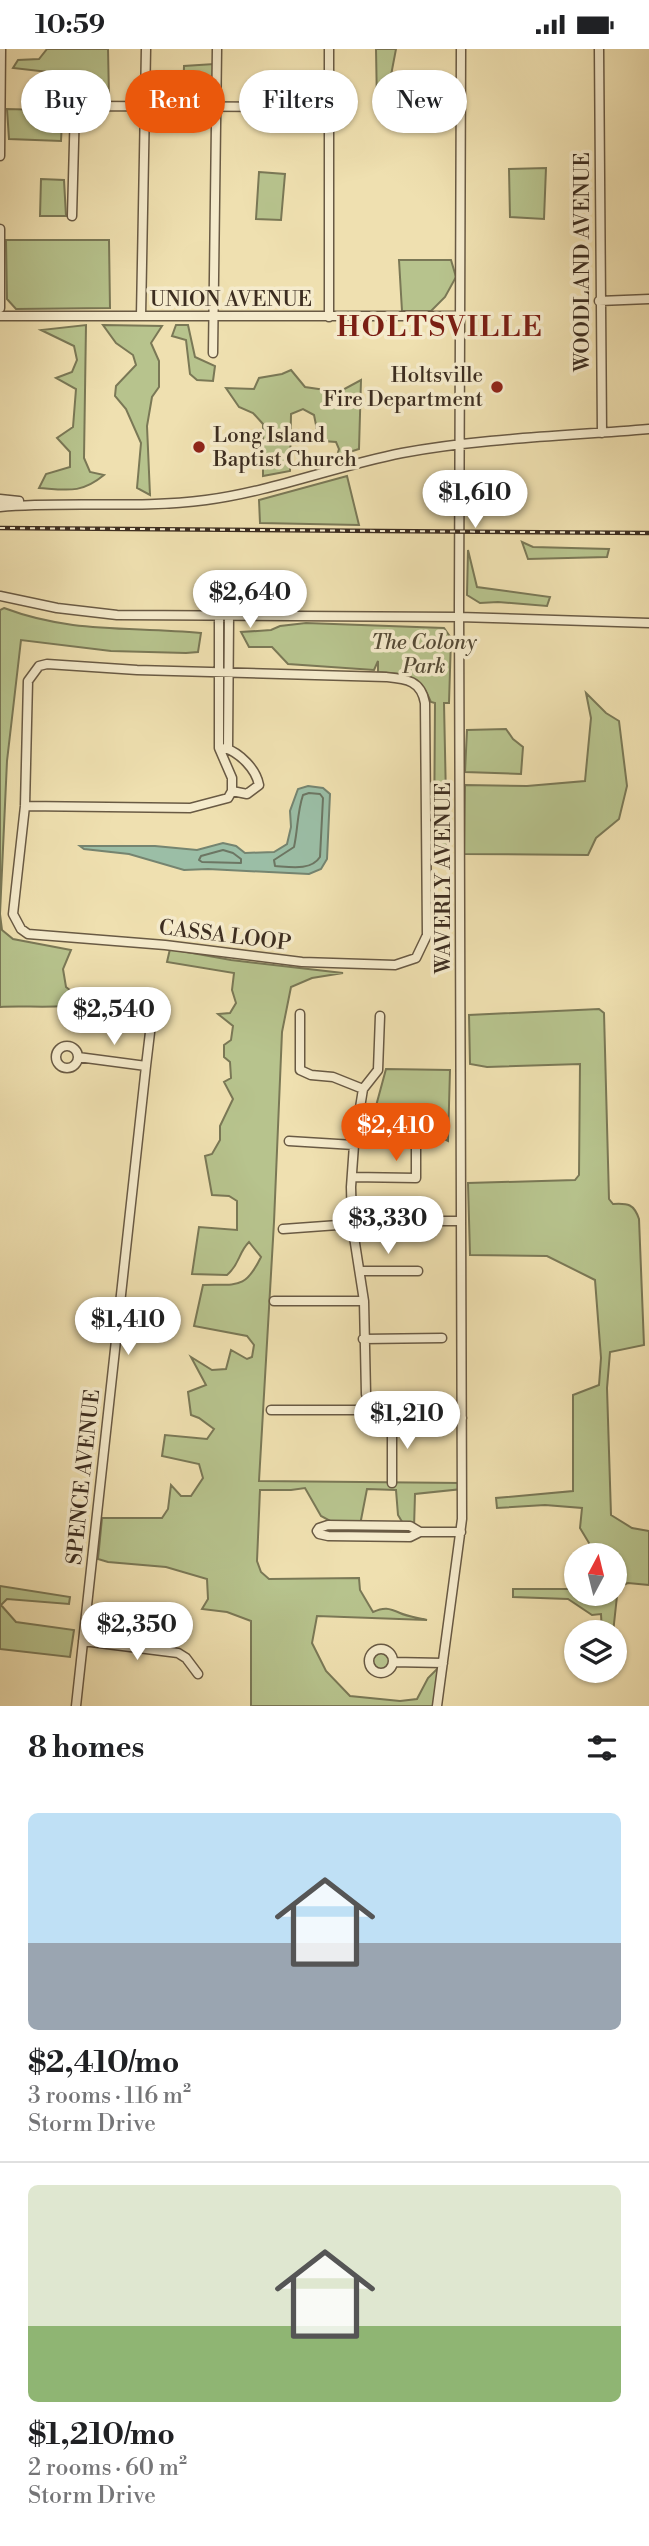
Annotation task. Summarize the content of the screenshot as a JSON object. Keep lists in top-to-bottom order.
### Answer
{
  "streets": {
    "street": [
      "WOODLAND AVENUE",
      "UNION AVENUE",
      "WAVERLY AVENUE",
      "CASSA LOOP",
      "SPENCE AVENUE"
    ]
  },
  "crossings": [
    ["UNION AVENUE", "WAVERLY AVENUE"]
  ],
  "districts": ["HOLTSVILLE"],
  "parks": ["The Colony Park"],
  "places": ["Holtsville Fire Department", "Long Island Baptist Church"],
  "north": "top",
  "page": {
    "status": "10:59",
    "chip": [
      "Buy",
      "Rent",
      "Filters",
      "New"
    ],
    "price": [
      "$1,610",
      "$2,640",
      "$2,540",
      "$2,410",
      "$3,330",
      "$1,410",
      "$1,210",
      "$2,350"
    ],
    "heading": "8 homes",
    "list": [
      {
        "name": "$2,410/mo",
        "note": "3 rooms · 116 m² · Storm Drive"
      },
      {
        "name": "$1,210/mo",
        "note": "2 rooms · 60 m² · Storm Drive"
      }
    ]
  }
}
